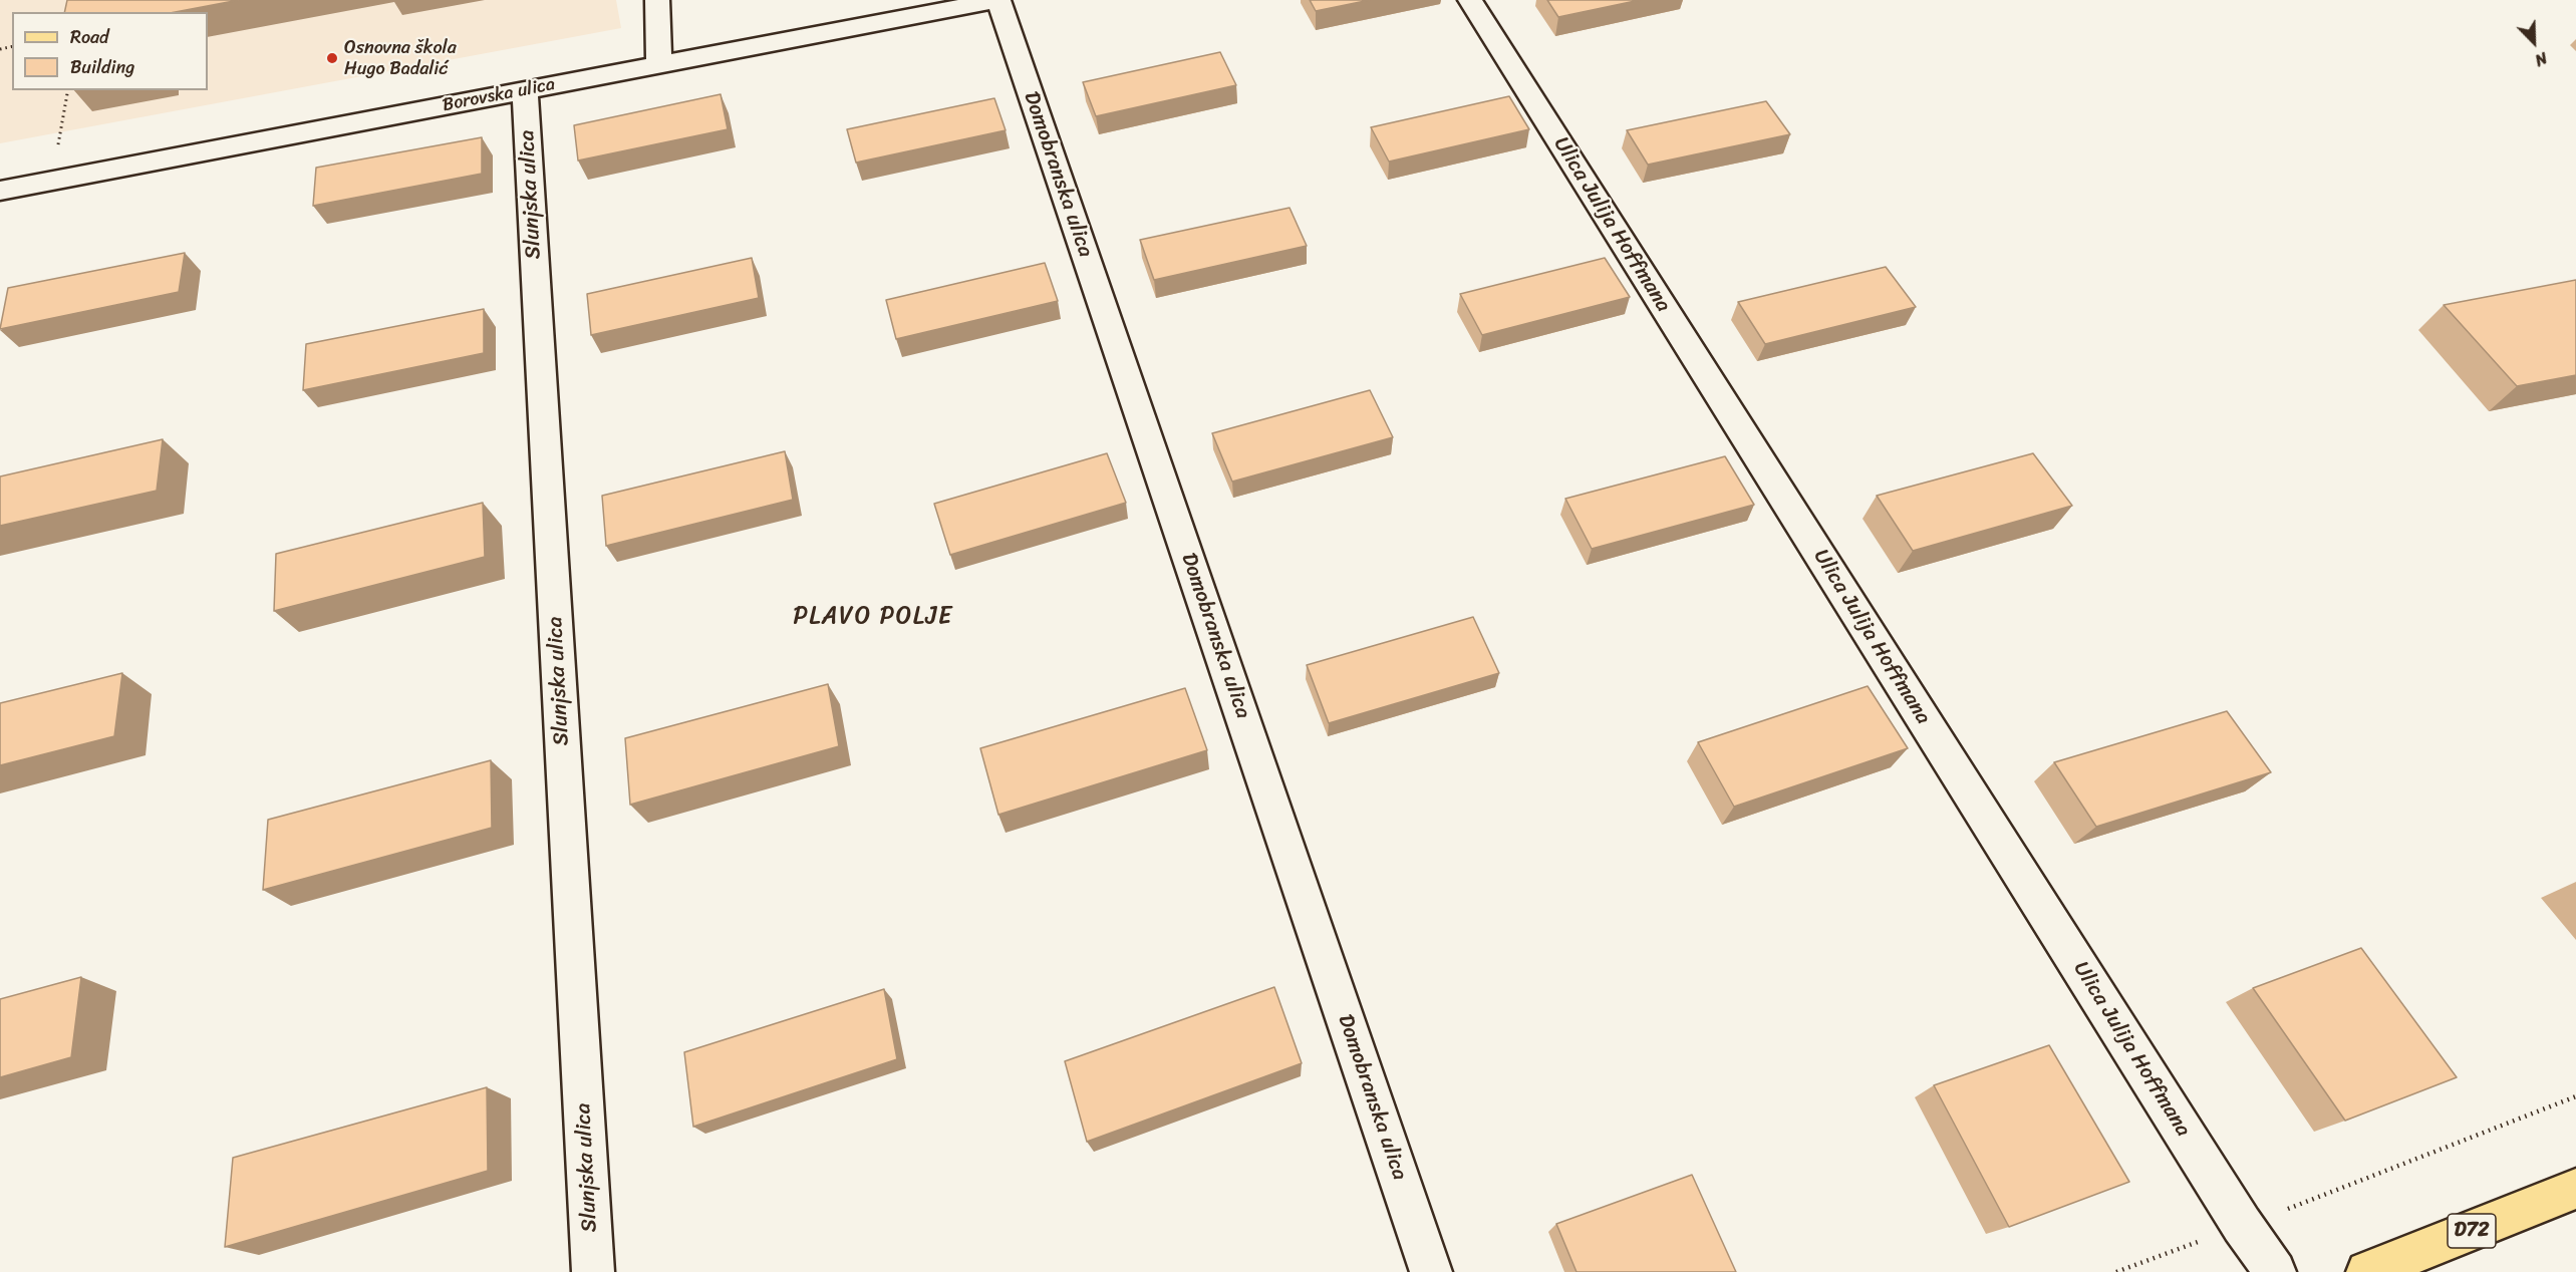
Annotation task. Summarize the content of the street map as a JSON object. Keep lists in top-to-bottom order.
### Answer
{
  "streets": {
    "main road": ["D72"],
    "street": [
      "Borovska ulica",
      "Domobranska ulica",
      "Slunjska ulica",
      "Ulica Julija Hoffmana"
    ]
  },
  "crossings": [
    ["Borovska ulica", "Domobranska ulica"],
    ["Borovska ulica", "Slunjska ulica"]
  ],
  "districts": ["PLAVO POLJE"],
  "places": ["Osnovna škola Hugo Badalić"],
  "legend": ["Road", "Building"],
  "north": "bottom right"
}
